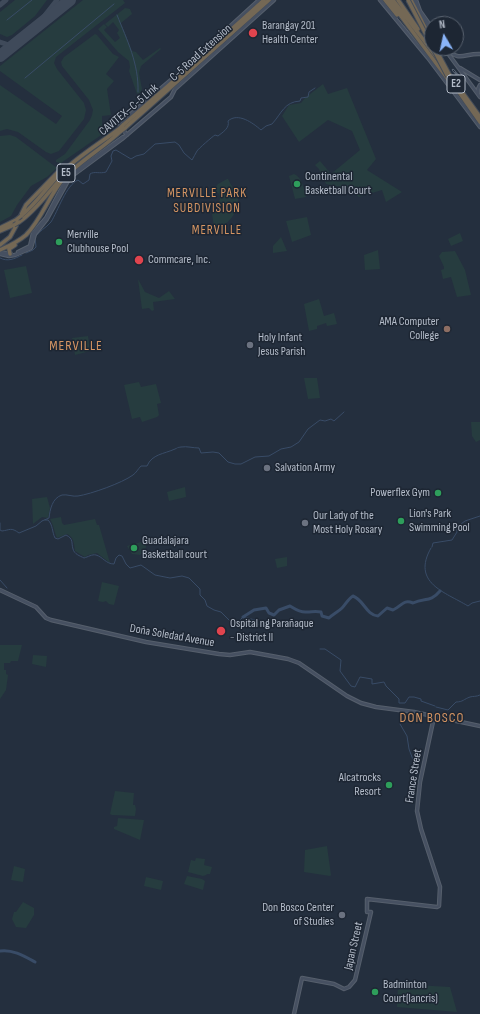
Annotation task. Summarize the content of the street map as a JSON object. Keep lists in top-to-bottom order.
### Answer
{
  "streets": {
    "highway": ["E2", "CAVITEX–C-5 Link", "E5"],
    "main road": [
      "C-5 Road Extension",
      "Doña Soledad Avenue",
      "France Street",
      "Japan Street"
    ]
  },
  "crossings": [
    ["C-5 Road Extension", "CAVITEX–C-5 Link"],
    ["Doña Soledad Avenue", "France Street"],
    ["France Street", "Japan Street"]
  ],
  "districts": [
    "MERVILLE PARK SUBDIVISION",
    "MERVILLE",
    "MERVILLE",
    "DON BOSCO"
  ],
  "places": [
    "Barangay 201 Health Center",
    "Continental Basketball Court",
    "Merville Clubhouse Pool",
    "Commcare, Inc.",
    "AMA Computer College",
    "Holy Infant Jesus Parish",
    "Salvation Army",
    "Powerflex Gym",
    "Lion's Park Swimming Pool",
    "Our Lady of the Most Holy Rosary",
    "Guadalajara Basketball court",
    "Ospital ng Parañaque - District II",
    "Alcatrocks Resort",
    "Don Bosco Center of Studies",
    "Badminton Court(lancris)"
  ],
  "north": "top"
}
